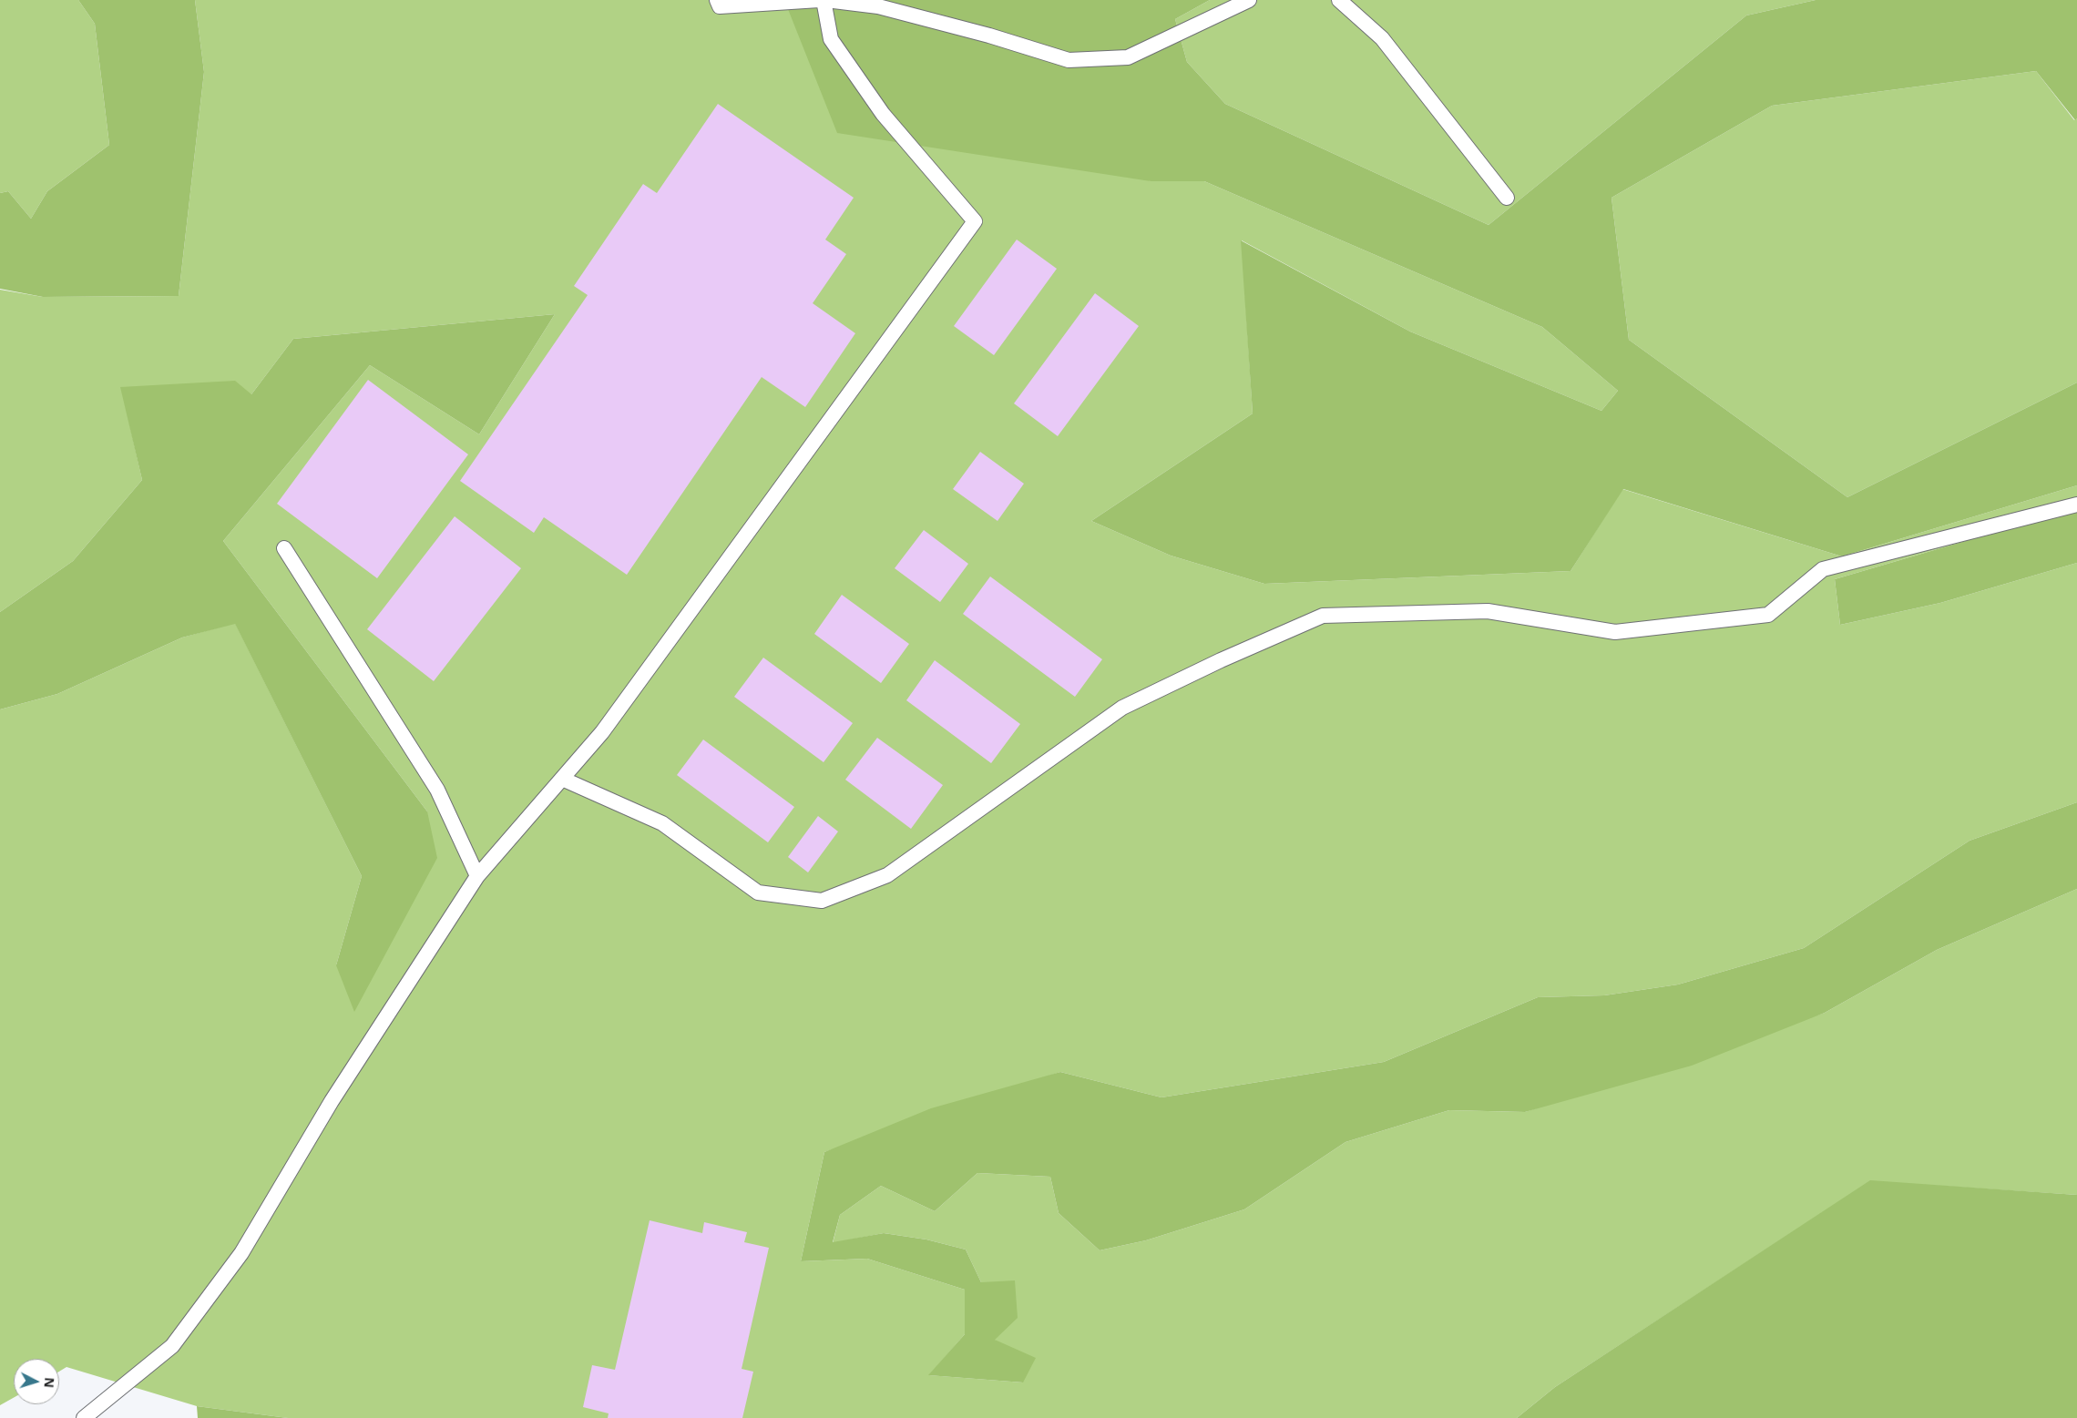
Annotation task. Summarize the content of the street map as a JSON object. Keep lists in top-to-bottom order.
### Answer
{
  "north": "right"
}
